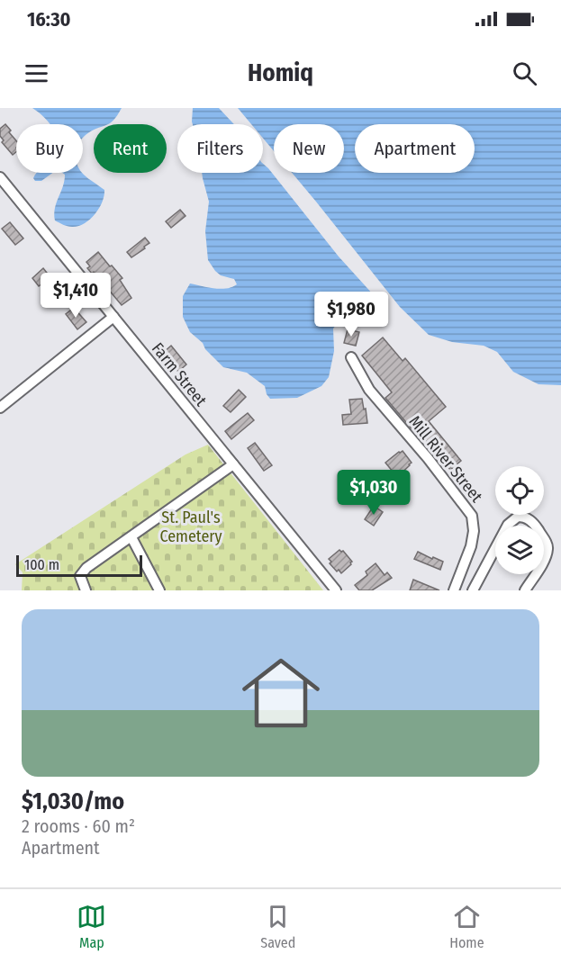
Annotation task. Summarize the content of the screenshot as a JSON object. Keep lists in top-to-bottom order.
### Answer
{
  "streets": {
    "street": ["Farm Street", "Mill River Street"]
  },
  "parks": ["St. Paul's Cemetery"],
  "scale_bar": "100 m",
  "page": {
    "status": "16:30",
    "header": "Homiq",
    "chip": [
      "Buy",
      "Rent",
      "Filters",
      "New",
      "Apartment"
    ],
    "price": ["$1,410", "$1,980", "$1,030"],
    "scale": "100 m",
    "list": [
      {
        "name": "$1,030/mo",
        "note": "2 rooms · 60 m² · Apartment"
      }
    ],
    "tabs": ["Map", "Saved", "Home"]
  }
}
